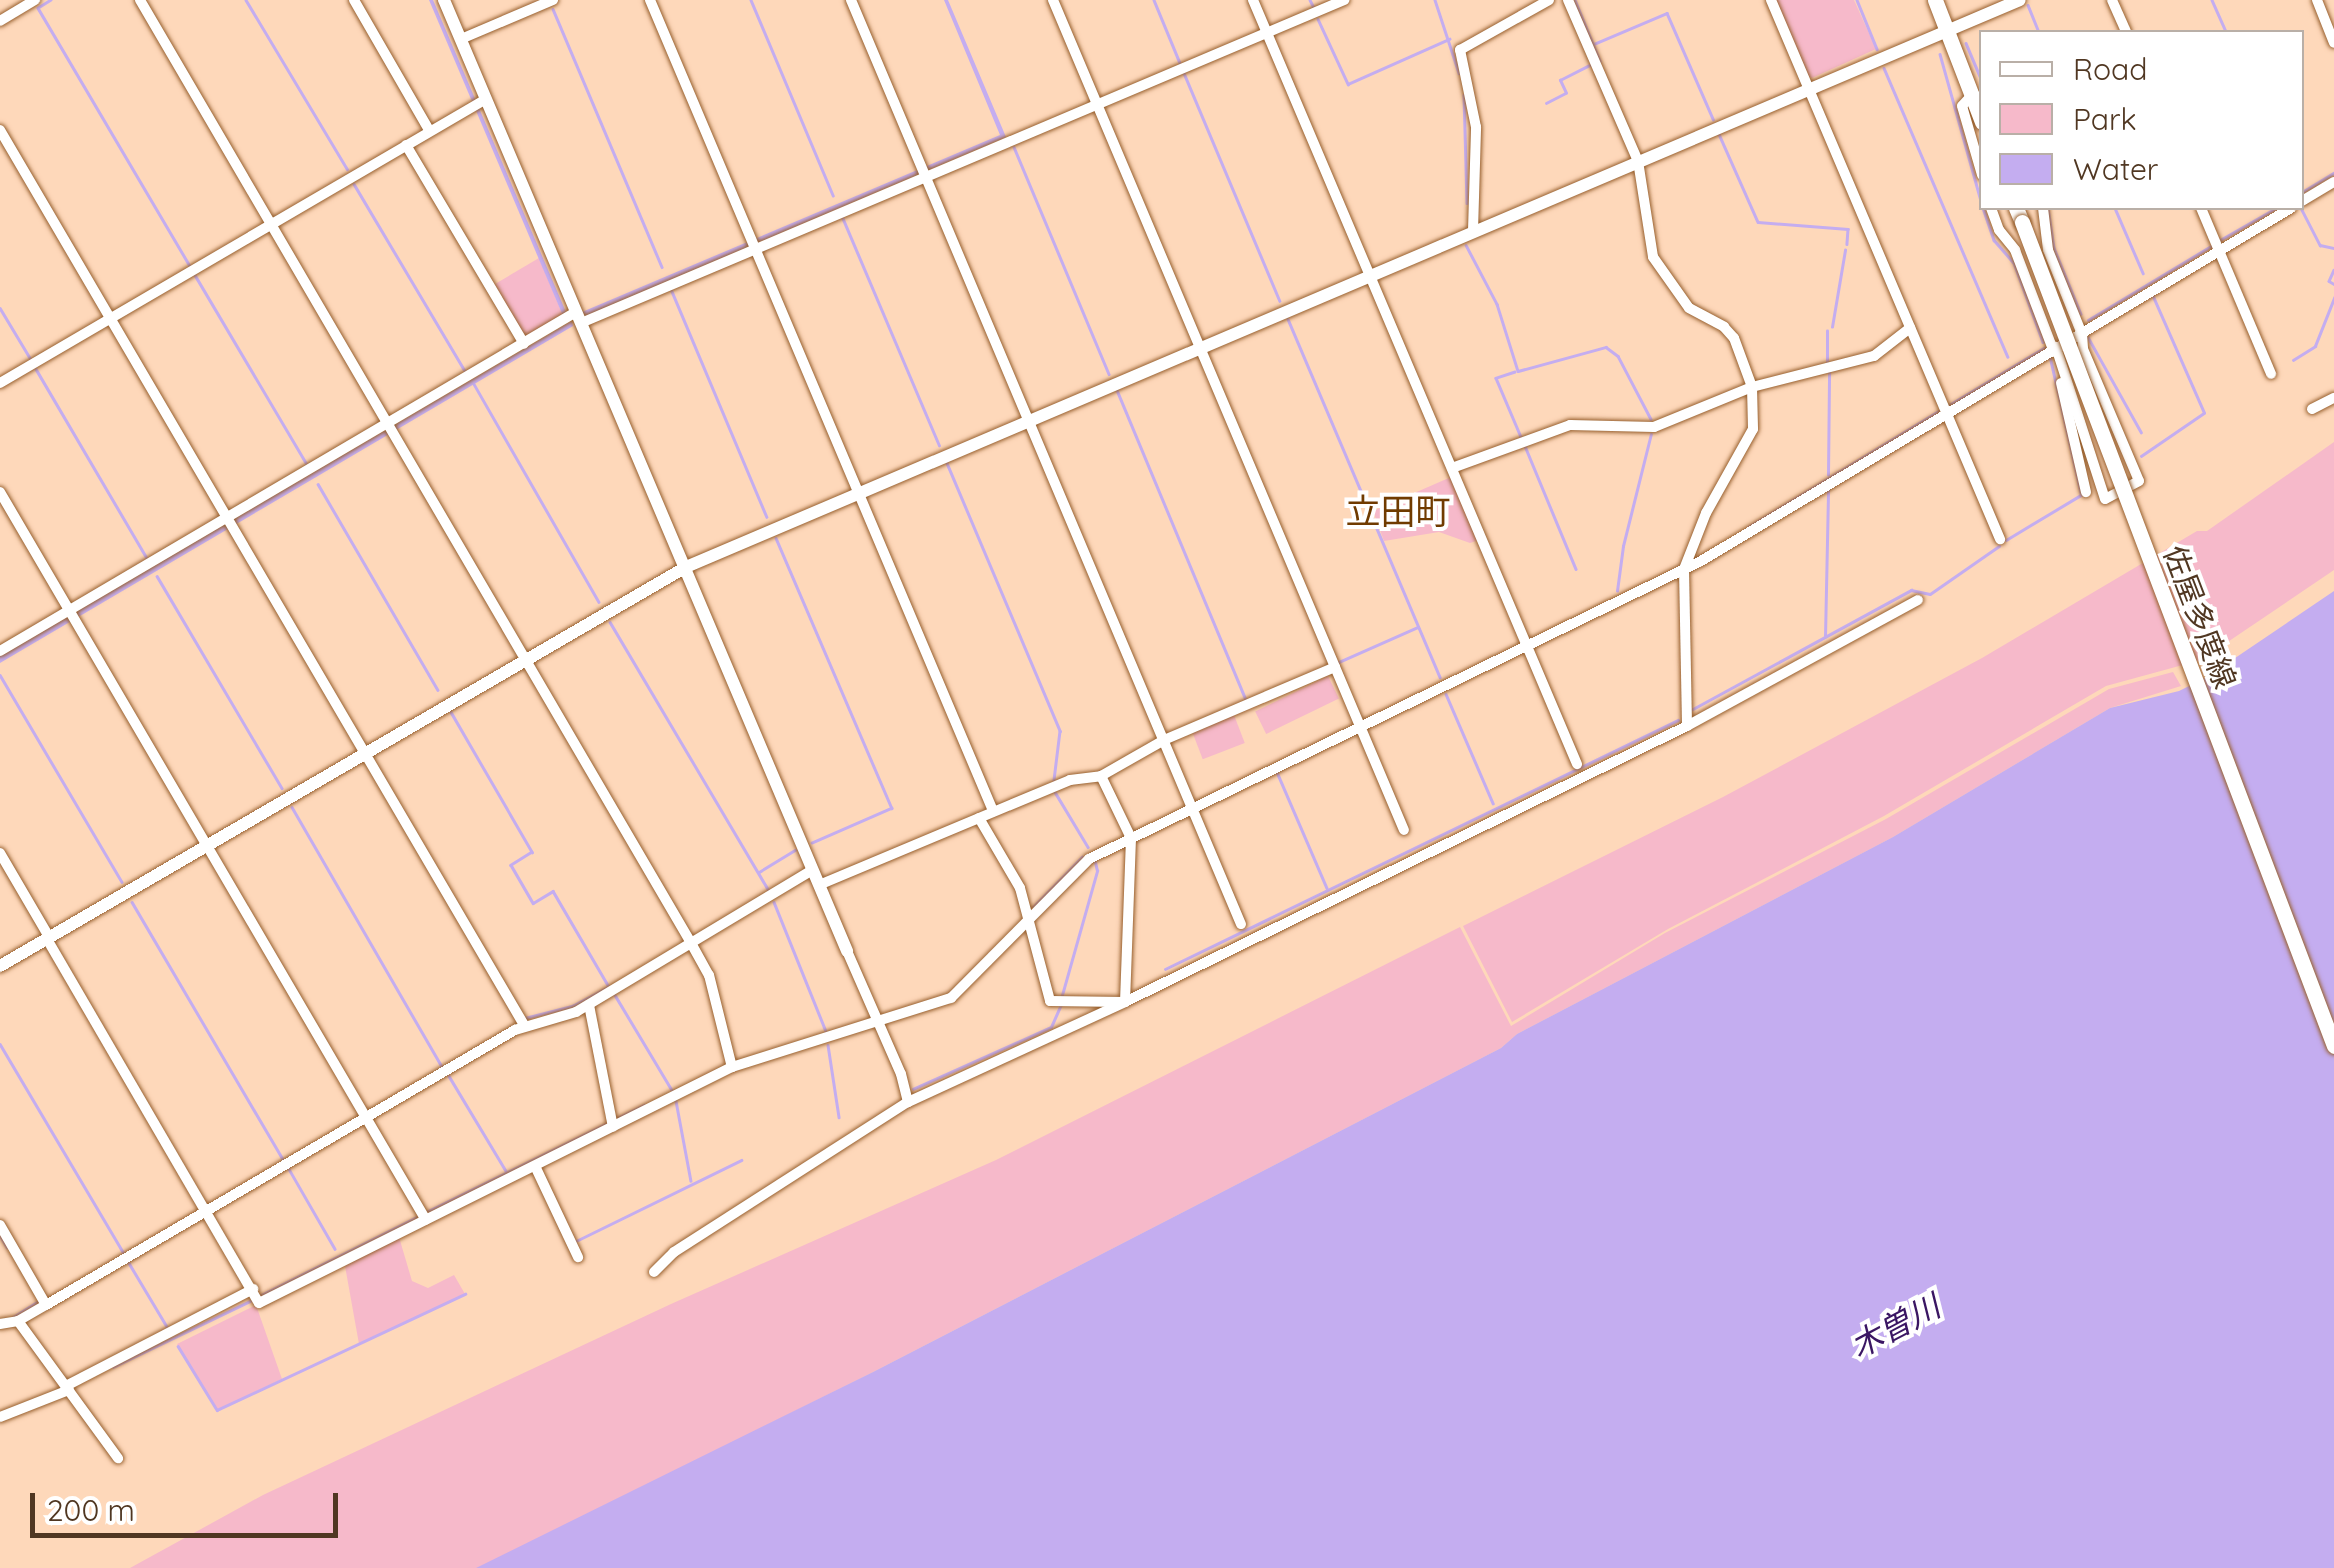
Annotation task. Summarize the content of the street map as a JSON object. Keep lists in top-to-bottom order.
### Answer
{
  "streets": {
    "main road": ["佐屋多度線"]
  },
  "districts": ["立田町"],
  "water": ["木曽川"],
  "legend": ["Road", "Park", "Water"],
  "scale_bar": "200 m"
}
